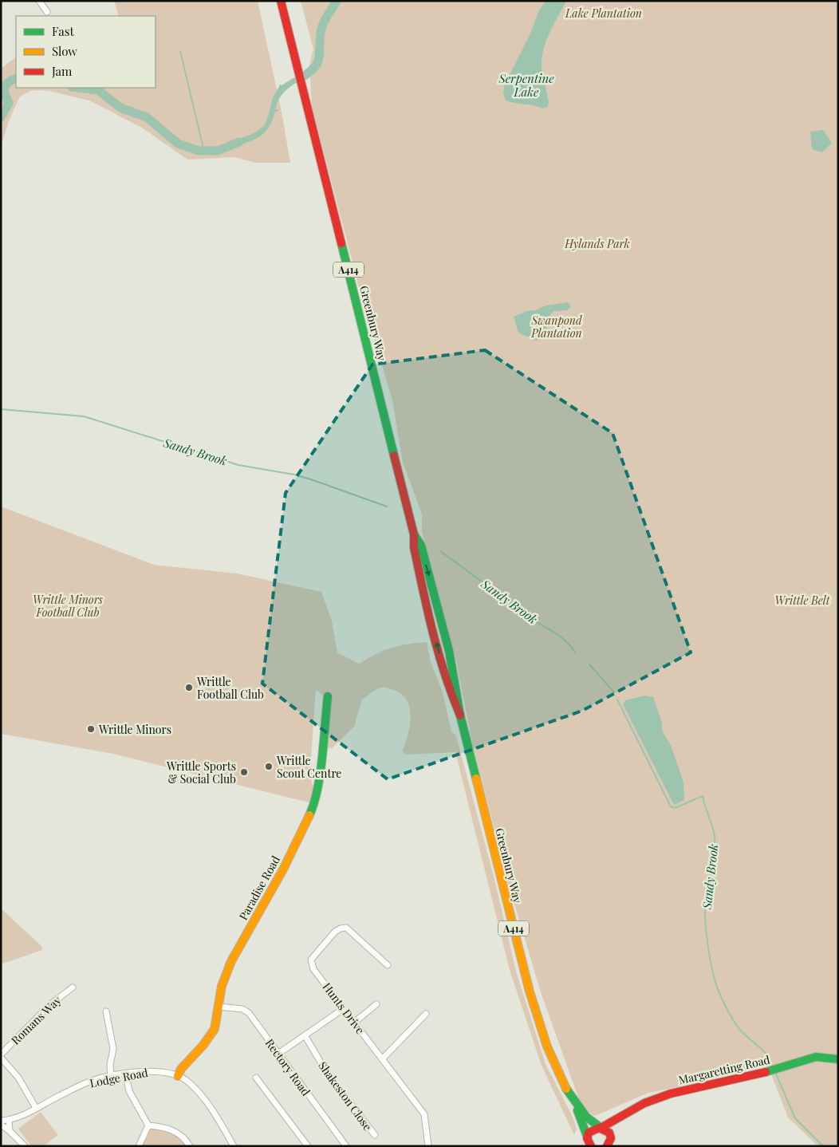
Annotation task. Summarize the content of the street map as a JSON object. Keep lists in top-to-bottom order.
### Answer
{
  "streets": {
    "main road": [
      "A414",
      "Greenbury Way",
      "Paradise Road",
      "Margaretting Road"
    ],
    "street": [
      "Hunts Drive",
      "Romans Way",
      "Rectory Road",
      "Lodge Road",
      "Shakeston Close"
    ]
  },
  "crossings": [
    ["Greenbury Way", "Margaretting Road"],
    ["Paradise Road", "Rectory Road"],
    ["Paradise Road", "Lodge Road"]
  ],
  "water": ["Serpentine Lake", "Sandy Brook"],
  "parks": [
    "Lake Plantation",
    "Hylands Park",
    "Swanpond Plantation",
    "Writtle Minors Football Club",
    "Writtle Belt"
  ],
  "places": [
    "Writtle Football Club",
    "Writtle Minors",
    "Writtle Scout Centre",
    "Writtle Sports & Social Club"
  ],
  "legend": ["Fast", "Slow", "Jam"]
}
